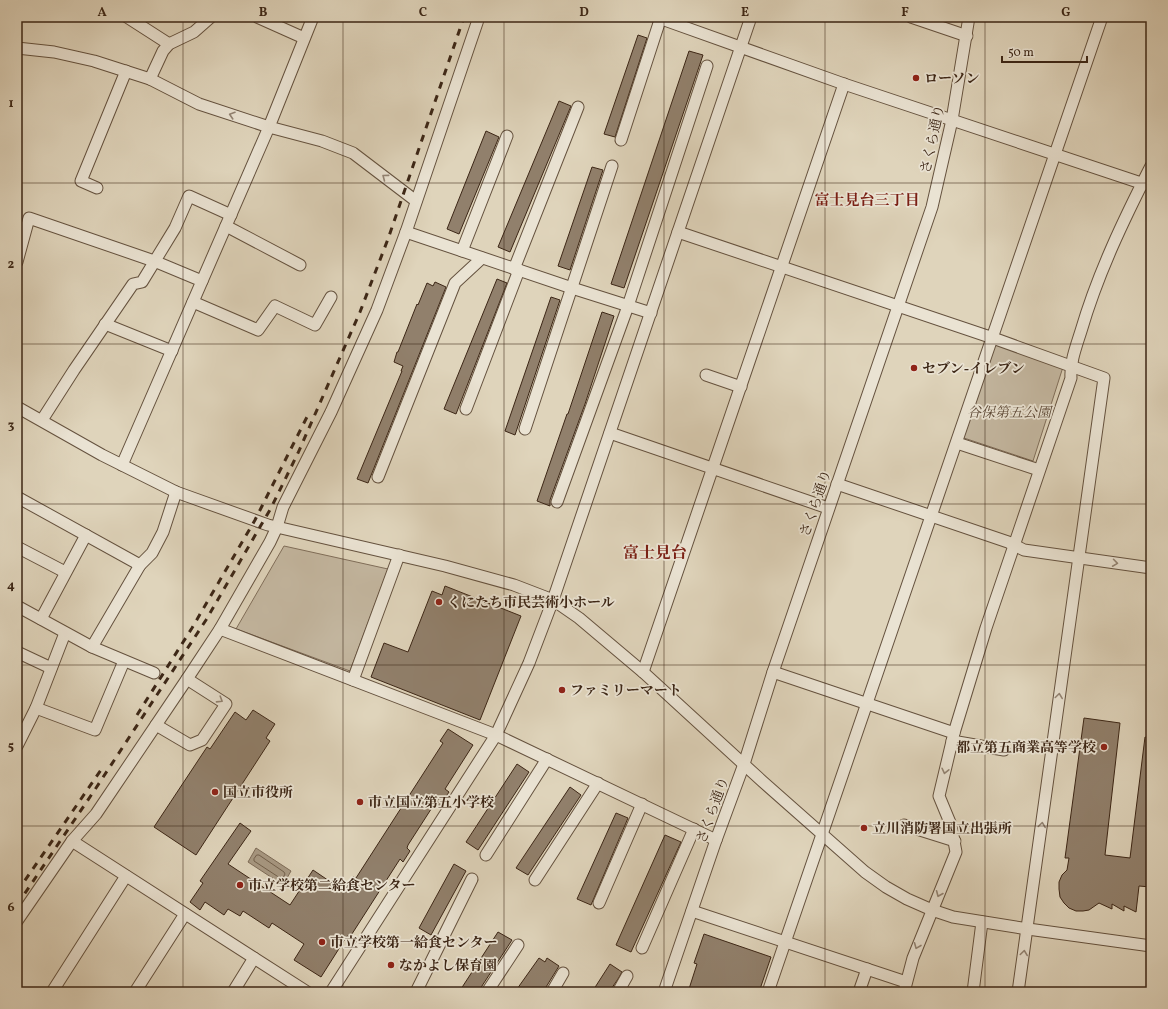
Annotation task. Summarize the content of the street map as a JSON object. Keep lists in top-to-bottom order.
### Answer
{
  "streets": {
    "street": ["さくら通り"]
  },
  "districts": ["富士見台三丁目", "富士見台"],
  "parks": ["谷保第五公園"],
  "places": [
    "ローソン",
    "セブン-イレブン",
    "くにたち市民芸術小ホール",
    "ファミリーマート",
    "都立第五商業高等学校",
    "国立市役所",
    "市立国立第五小学校",
    "立川消防署国立出張所",
    "市立学校第二給食センター",
    "市立学校第一給食センター",
    "なかよし保育園"
  ],
  "scale_bar": "50 m",
  "grid": {
    "columns": [
      "A",
      "B",
      "C",
      "D",
      "E",
      "F",
      "G"
    ],
    "rows": [
      "1",
      "2",
      "3",
      "4",
      "5",
      "6"
    ]
  }
}
